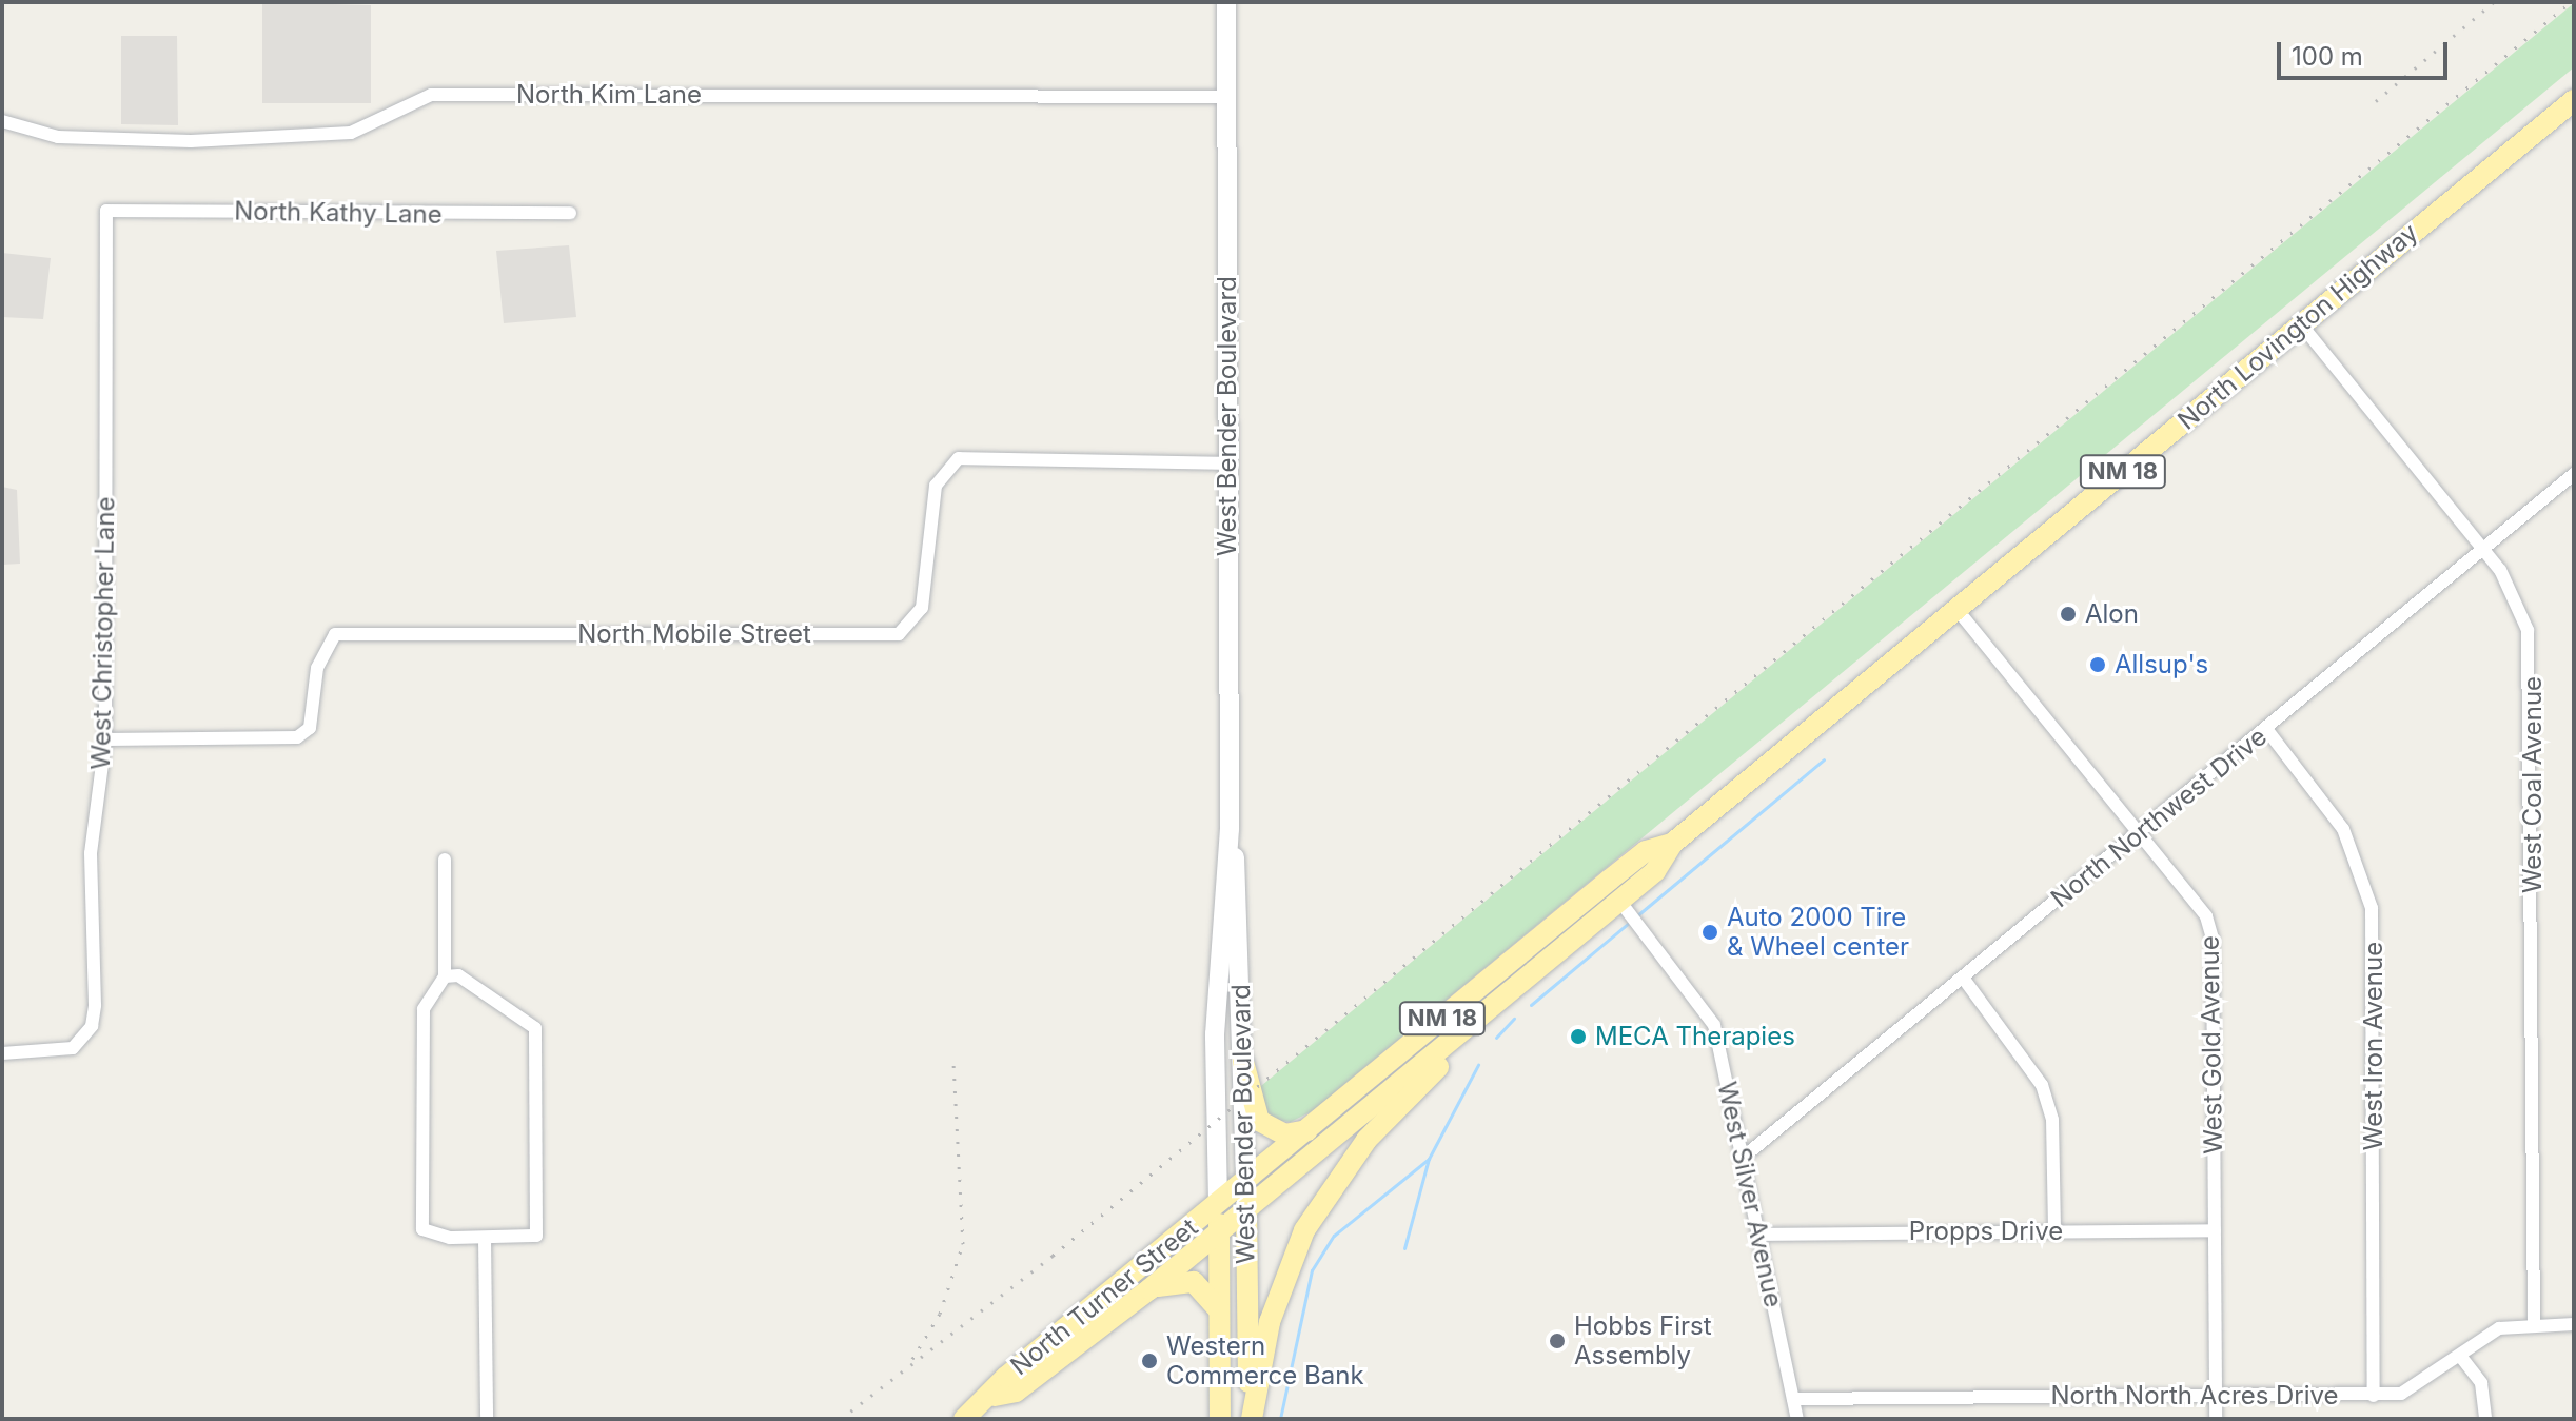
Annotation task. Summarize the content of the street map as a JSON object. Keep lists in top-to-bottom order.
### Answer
{
  "streets": {
    "main road": [
      "North Lovington Highway",
      "West Bender Boulevard",
      "NM 18",
      "North Turner Street"
    ],
    "street": [
      "North Kim Lane",
      "North Kathy Lane",
      "West Christopher Lane",
      "North Mobile Street",
      "West Coal Avenue",
      "North Northwest Drive",
      "West Gold Avenue",
      "West Iron Avenue",
      "West Silver Avenue",
      "Propps Drive",
      "North North Acres Drive"
    ]
  },
  "crossings": [
    ["North Kim Lane", "West Bender Boulevard"],
    ["North Kathy Lane", "West Christopher Lane"],
    ["North Lovington Highway", "West Bender Boulevard"],
    ["North Lovington Highway", "West Coal Avenue"],
    ["North Lovington Highway", "West Gold Avenue"],
    ["North Lovington Highway", "West Silver Avenue"],
    ["North Lovington Highway", "North Turner Street"],
    ["West Bender Boulevard", "North Mobile Street"],
    ["West Bender Boulevard", "North Turner Street"],
    ["West Christopher Lane", "North Mobile Street"],
    ["West Coal Avenue", "North Northwest Drive"],
    ["West Coal Avenue", "North North Acres Drive"],
    ["North Northwest Drive", "West Gold Avenue"],
    ["North Northwest Drive", "West Iron Avenue"],
    ["North Northwest Drive", "West Silver Avenue"],
    ["West Gold Avenue", "Propps Drive"],
    ["West Gold Avenue", "North North Acres Drive"],
    ["West Iron Avenue", "North North Acres Drive"],
    ["West Silver Avenue", "Propps Drive"],
    ["West Silver Avenue", "North North Acres Drive"]
  ],
  "places": [
    "Alon",
    "Allsup's",
    "Auto 2000 Tire & Wheel center",
    "MECA Therapies",
    "Hobbs First Assembly",
    "Western Commerce Bank"
  ],
  "scale_bar": "100 m"
}
